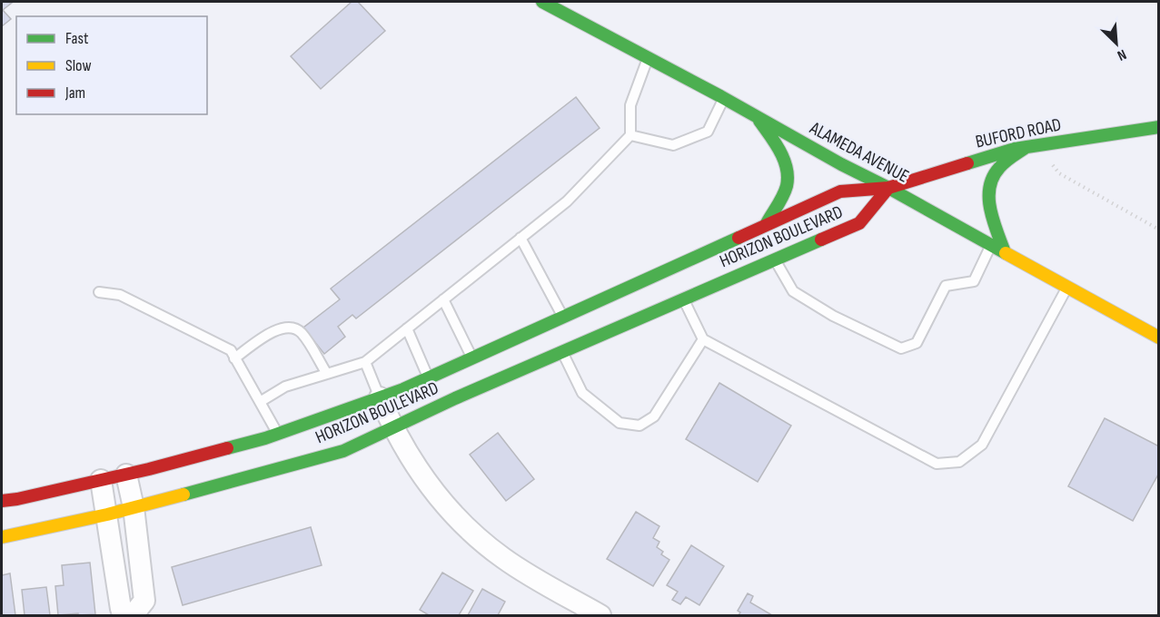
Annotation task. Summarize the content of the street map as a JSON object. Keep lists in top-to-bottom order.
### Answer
{
  "streets": {
    "main road": ["BUFORD ROAD", "ALAMEDA AVENUE", "HORIZON BOULEVARD"]
  },
  "crossings": [
    ["BUFORD ROAD", "ALAMEDA AVENUE"],
    ["BUFORD ROAD", "HORIZON BOULEVARD"],
    ["ALAMEDA AVENUE", "HORIZON BOULEVARD"]
  ],
  "legend": ["Fast", "Slow", "Jam"],
  "north": "bottom right"
}
